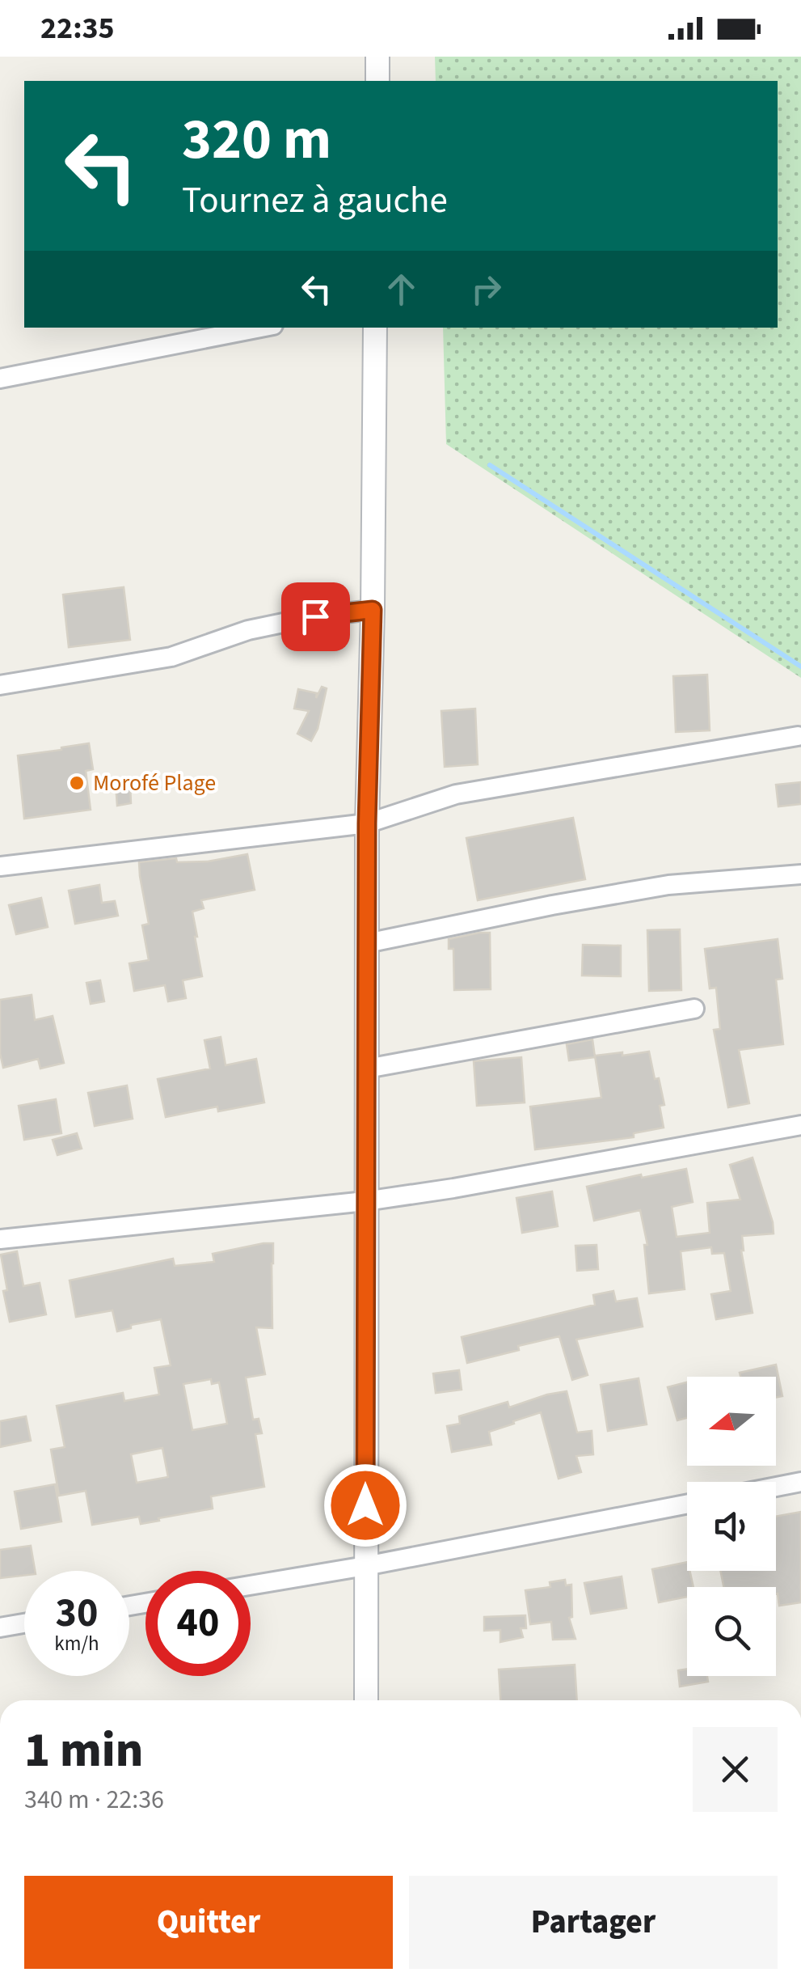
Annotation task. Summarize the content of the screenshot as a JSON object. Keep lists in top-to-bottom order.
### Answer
{
  "places": ["Morofé Plage"],
  "north": "left",
  "page": {
    "status": "22:35",
    "turn": ["320 m", "Tournez à gauche"],
    "speed": "30 km/h",
    "limit": "40",
    "heading": ["1 min", "340 m · 22:36"],
    "buttons": ["Quitter", "Partager"]
  }
}
